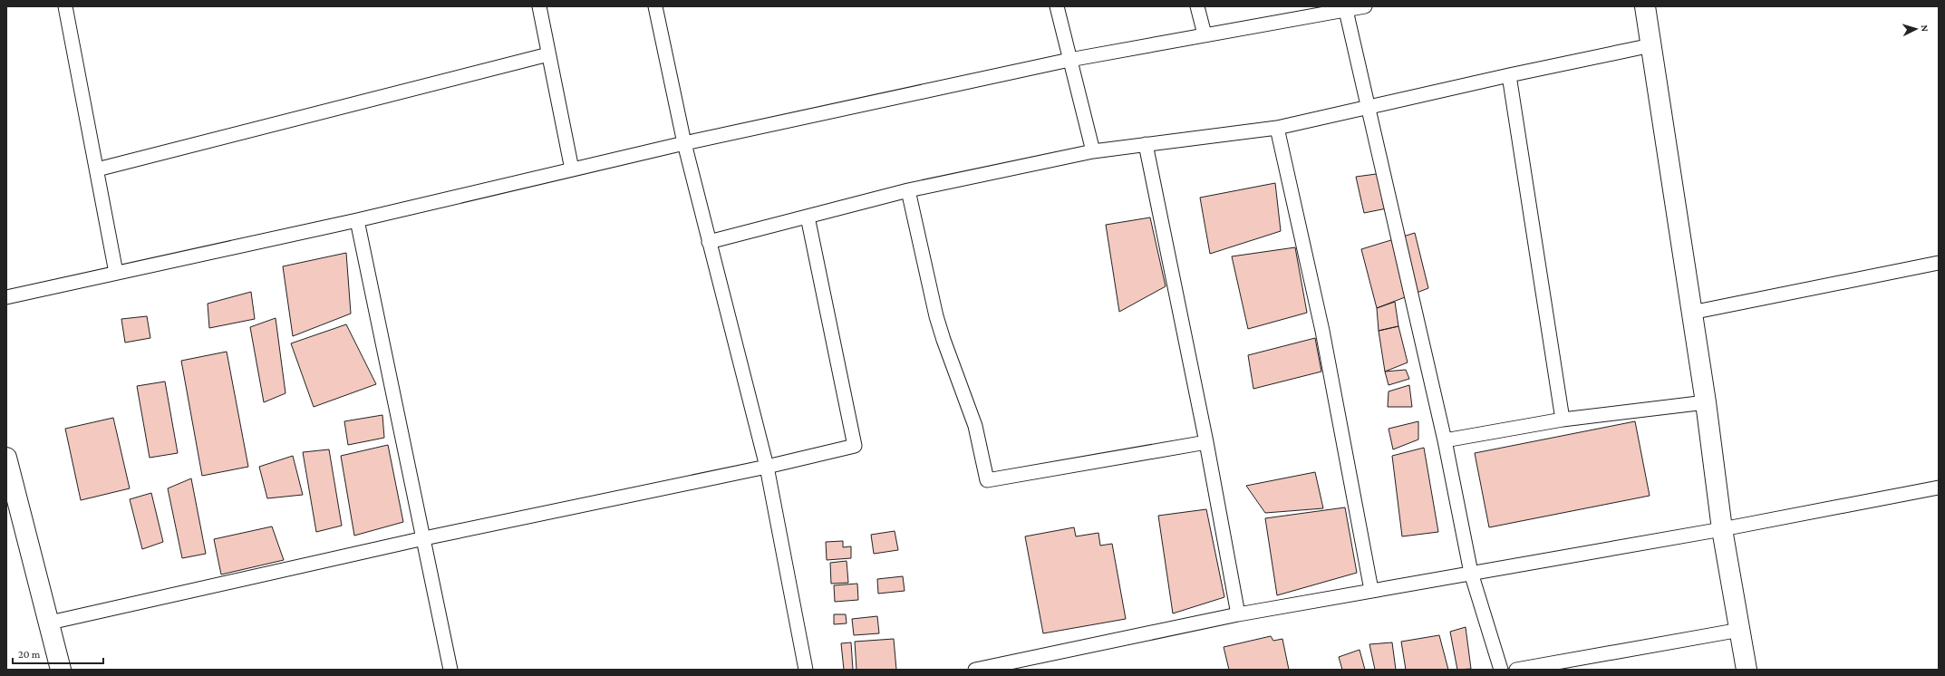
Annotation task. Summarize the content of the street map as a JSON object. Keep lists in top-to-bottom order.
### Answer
{
  "scale_bar": "20 m",
  "north": "right"
}
